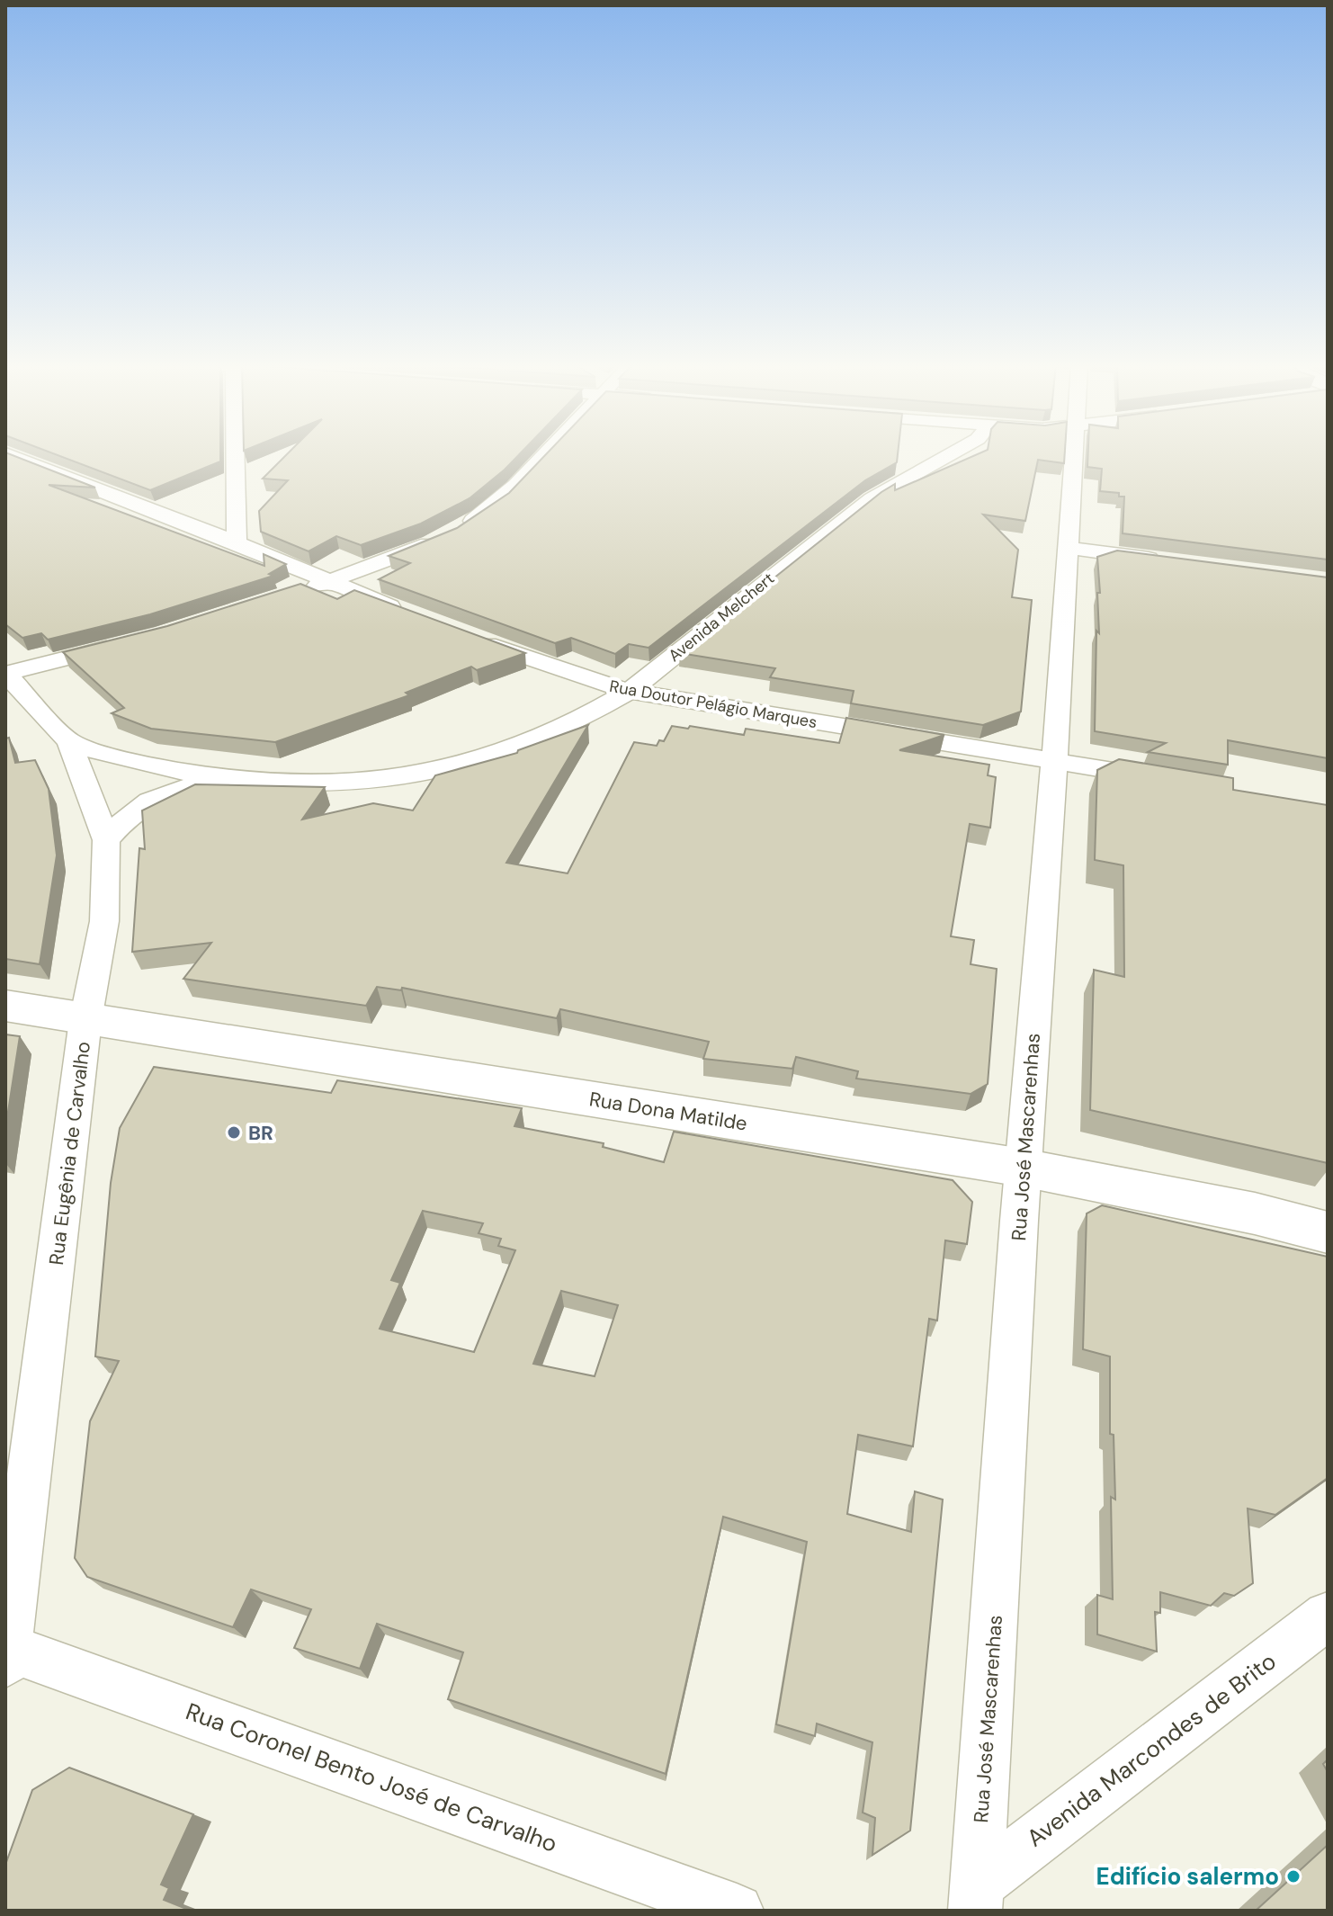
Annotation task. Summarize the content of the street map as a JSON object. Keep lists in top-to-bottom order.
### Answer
{
  "streets": {
    "street": [
      "Avenida Melchert",
      "Rua Doutor Pelágio Marques",
      "Rua Dona Matilde",
      "Rua José Mascarenhas",
      "Rua Eugênia de Carvalho",
      "Avenida Marcondes de Brito",
      "Rua Coronel Bento José de Carvalho"
    ]
  },
  "crossings": [
    ["Avenida Melchert", "Rua Doutor Pelágio Marques"],
    ["Avenida Melchert", "Rua Eugênia de Carvalho"],
    ["Rua Doutor Pelágio Marques", "Rua José Mascarenhas"],
    ["Rua Dona Matilde", "Rua José Mascarenhas"],
    ["Rua Dona Matilde", "Rua Eugênia de Carvalho"],
    ["Rua José Mascarenhas", "Avenida Marcondes de Brito"],
    ["Rua Eugênia de Carvalho", "Rua Coronel Bento José de Carvalho"]
  ],
  "places": ["BR", "Edifício salermo"]
}
